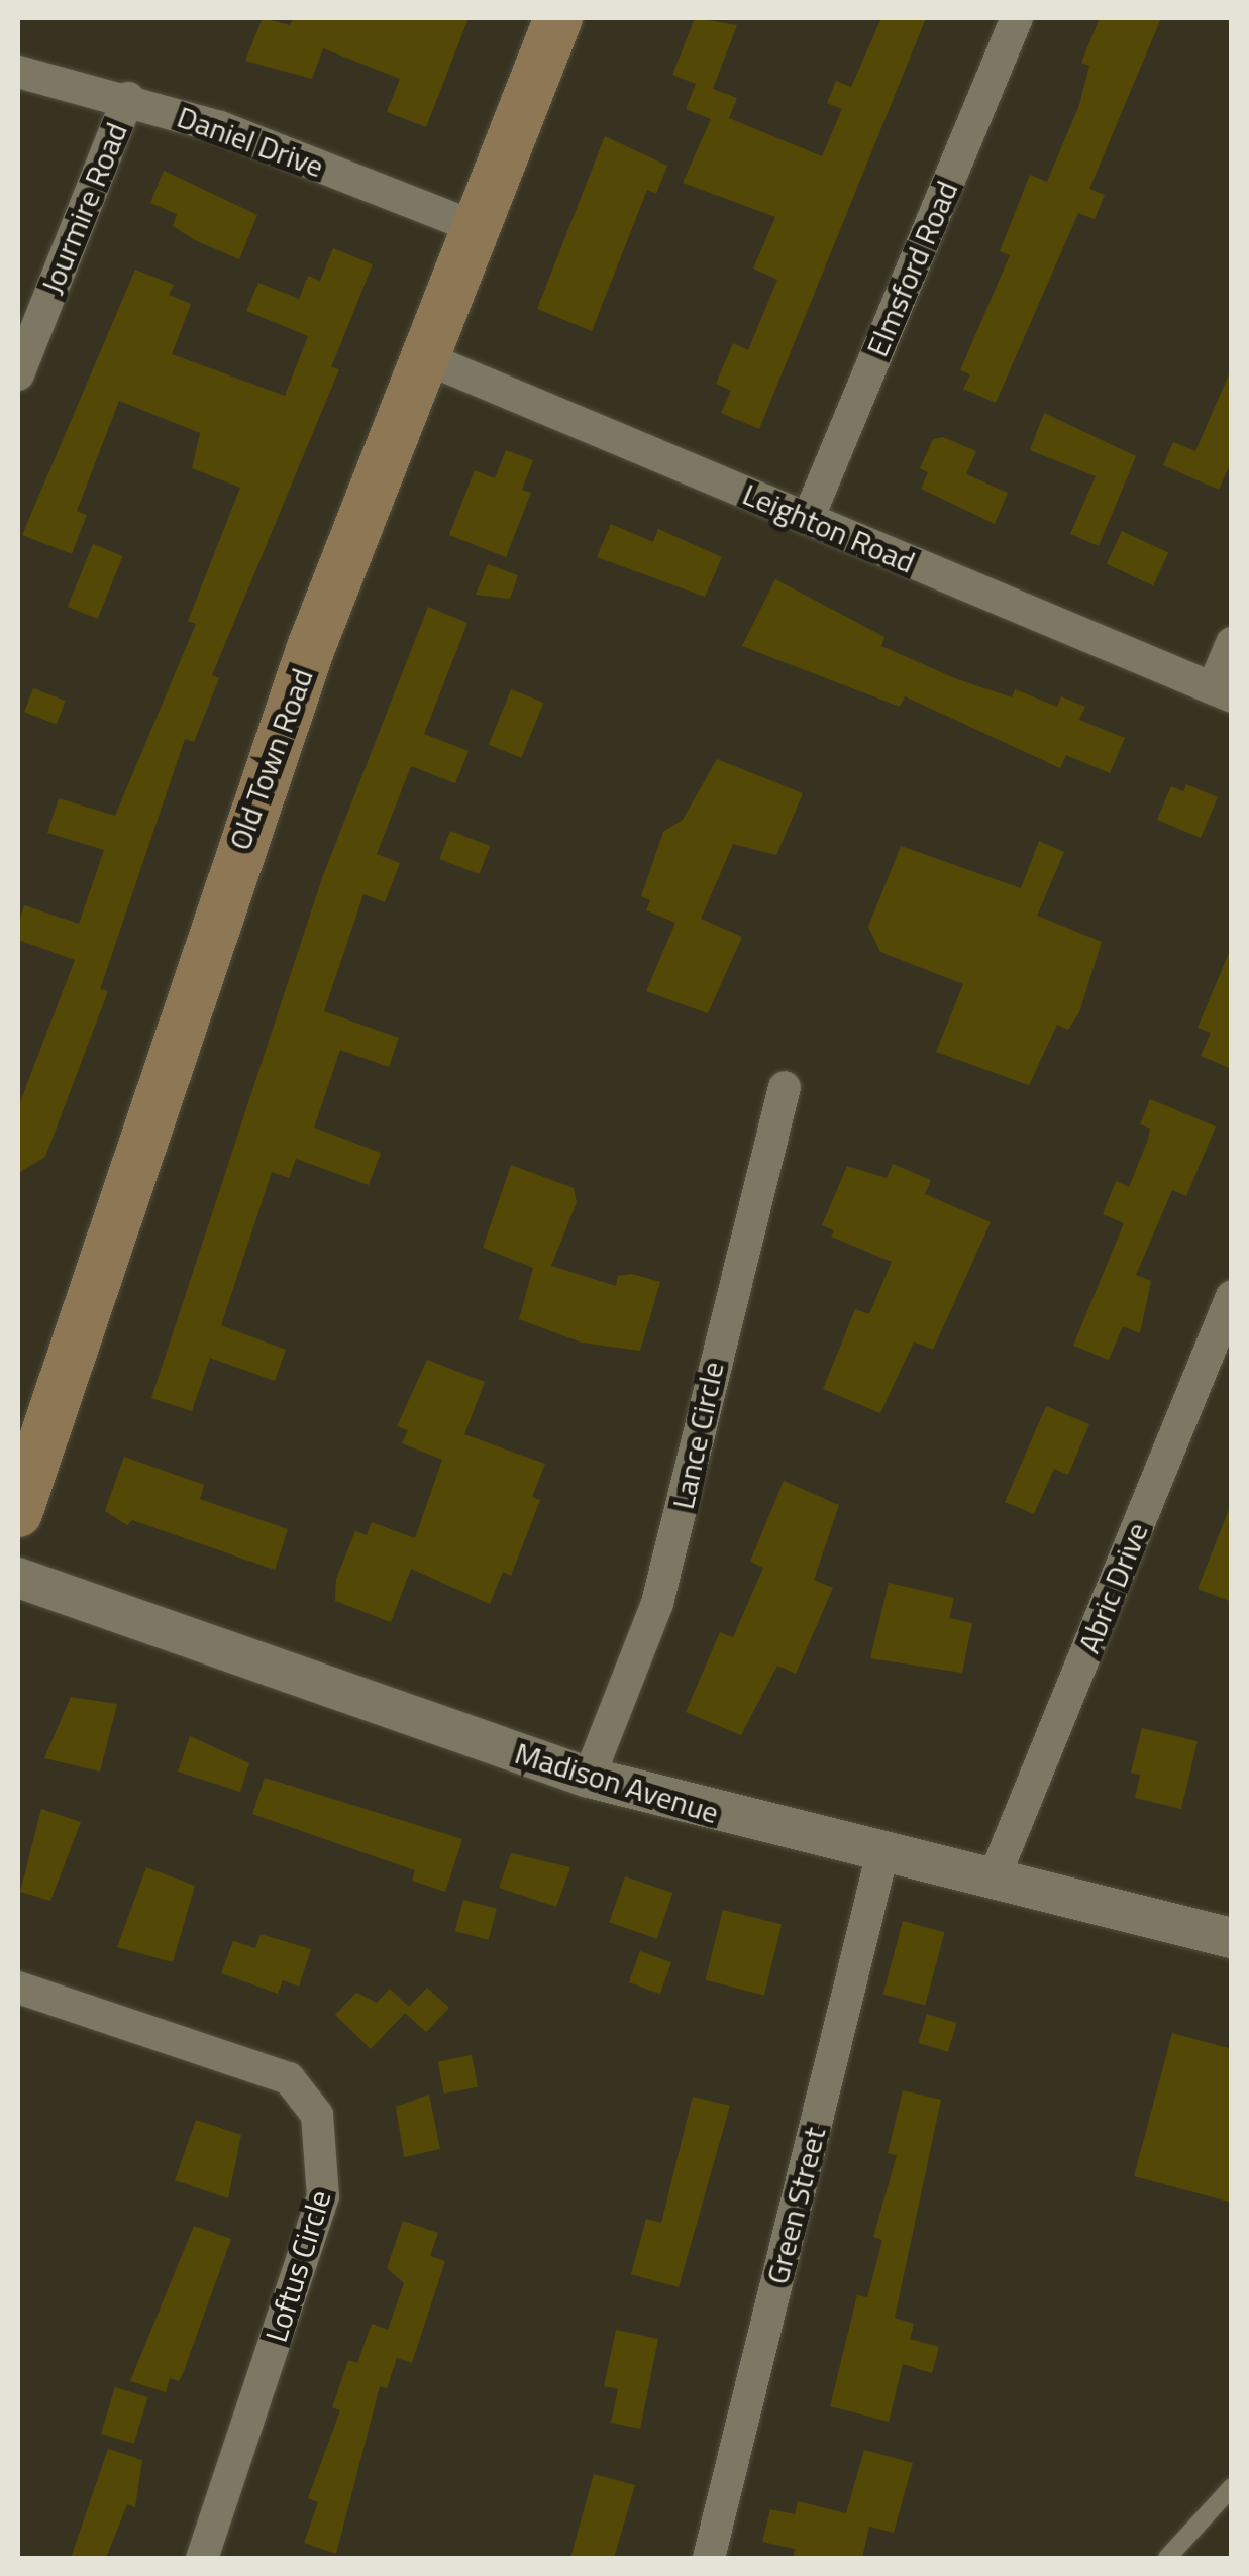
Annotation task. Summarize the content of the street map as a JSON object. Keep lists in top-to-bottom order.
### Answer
{
  "streets": {
    "main road": ["Old Town Road"],
    "street": [
      "Daniel Drive",
      "Jourmire Road",
      "Elmsford Road",
      "Leighton Road",
      "Lance Circle",
      "Abric Drive",
      "Madison Avenue",
      "Green Street",
      "Loftus Circle"
    ]
  },
  "crossings": [
    ["Daniel Drive", "Jourmire Road"],
    ["Daniel Drive", "Old Town Road"],
    ["Elmsford Road", "Leighton Road"],
    ["Leighton Road", "Old Town Road"],
    ["Lance Circle", "Madison Avenue"],
    ["Abric Drive", "Madison Avenue"],
    ["Madison Avenue", "Green Street"]
  ]
}
